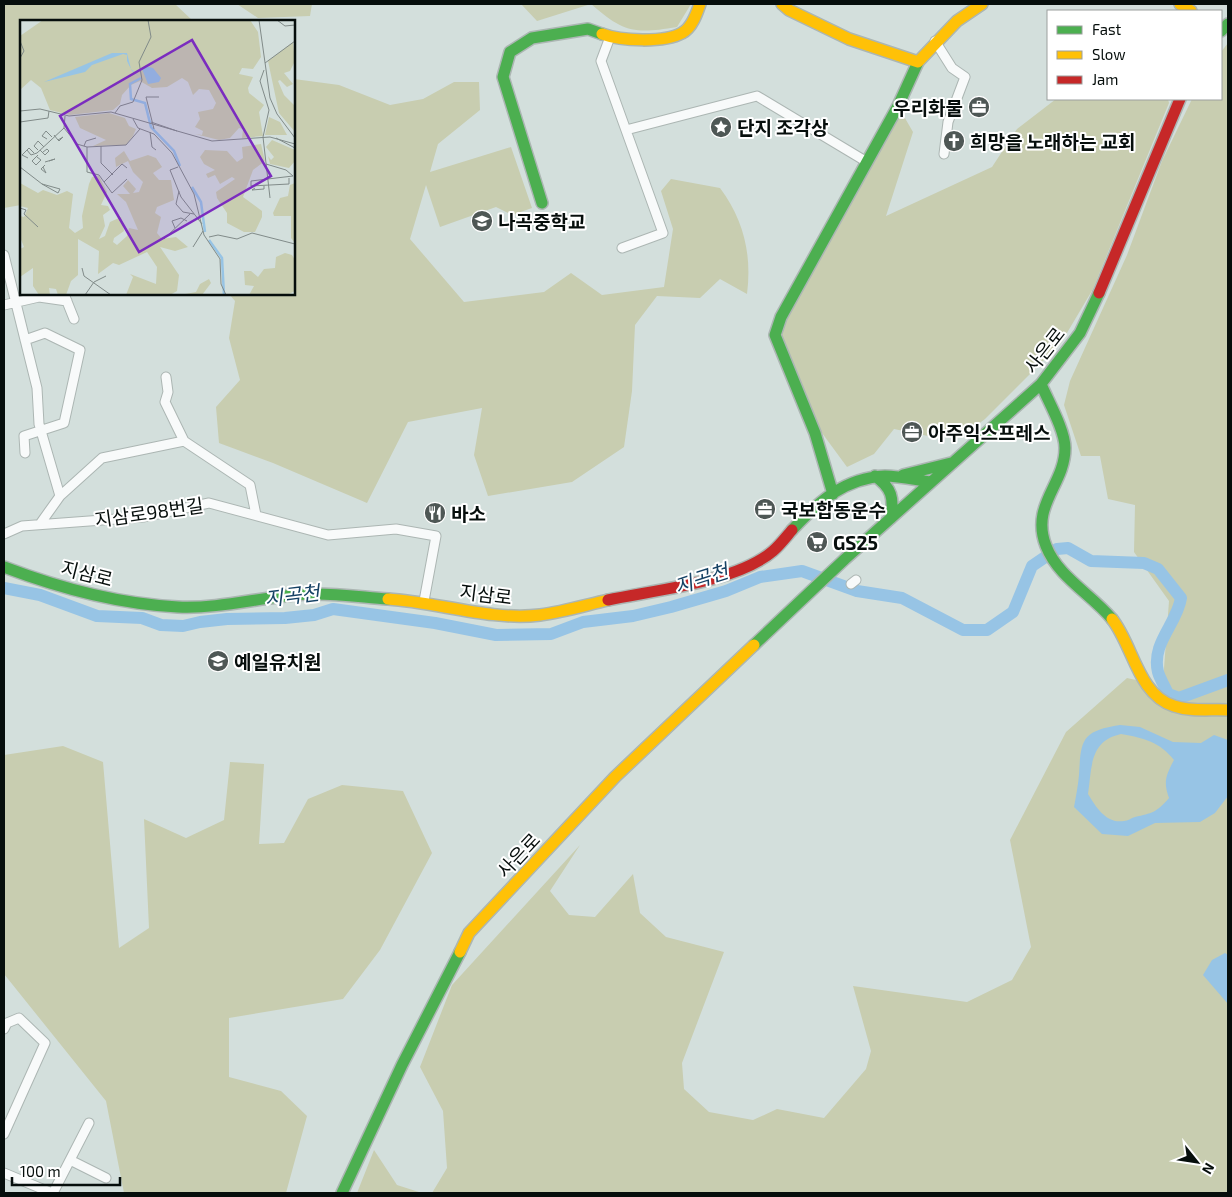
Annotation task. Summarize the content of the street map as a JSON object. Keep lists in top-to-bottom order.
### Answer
{
  "streets": {
    "street": ["사은로", "지삼로98번길", "지삼로"]
  },
  "crossings": [
    ["사은로", "지삼로"],
    ["지삼로98번길", "지삼로"]
  ],
  "water": ["지곡천"],
  "places": {
    "office": ["우리화물", "아주익스프레스", "국보합동운수"],
    "place": ["단지 조각상"],
    "church": ["희망을 노래하는 교회"],
    "school or university": ["나곡중학교", "예일유치원"],
    "restaurant": ["바소"],
    "supermarket": ["GS25"]
  },
  "legend": ["Fast", "Slow", "Jam"],
  "scale_bar": "100 m",
  "north": "bottom right"
}
